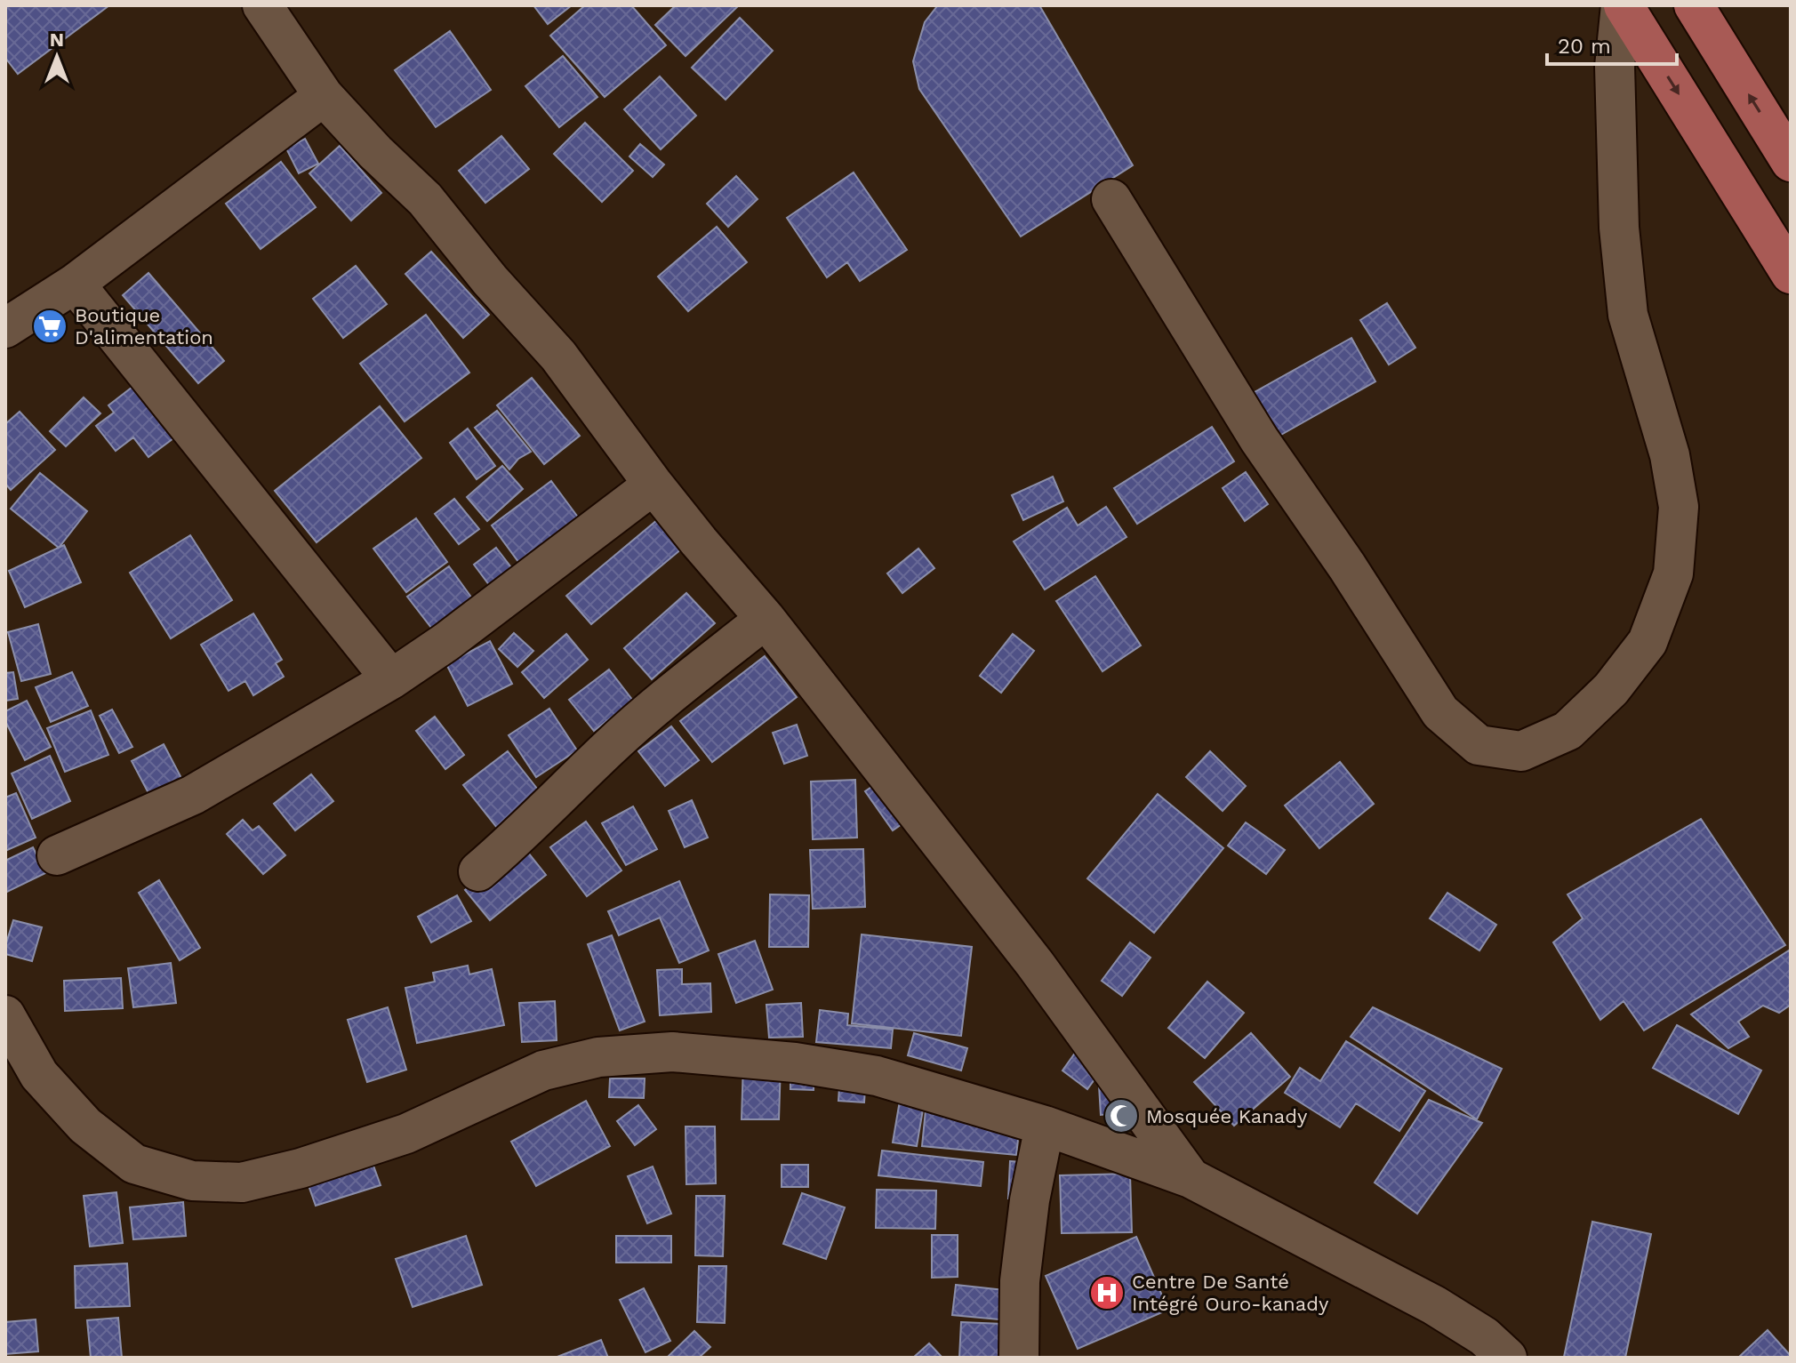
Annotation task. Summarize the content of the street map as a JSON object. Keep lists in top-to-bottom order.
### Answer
{
  "places": {
    "supermarket": ["Boutique D'alimentation"],
    "mosque": ["Mosquée Kanady"],
    "hospital": ["Centre De Santé Intégré Ouro-kanady"]
  },
  "scale_bar": "20 m",
  "north": "top"
}
